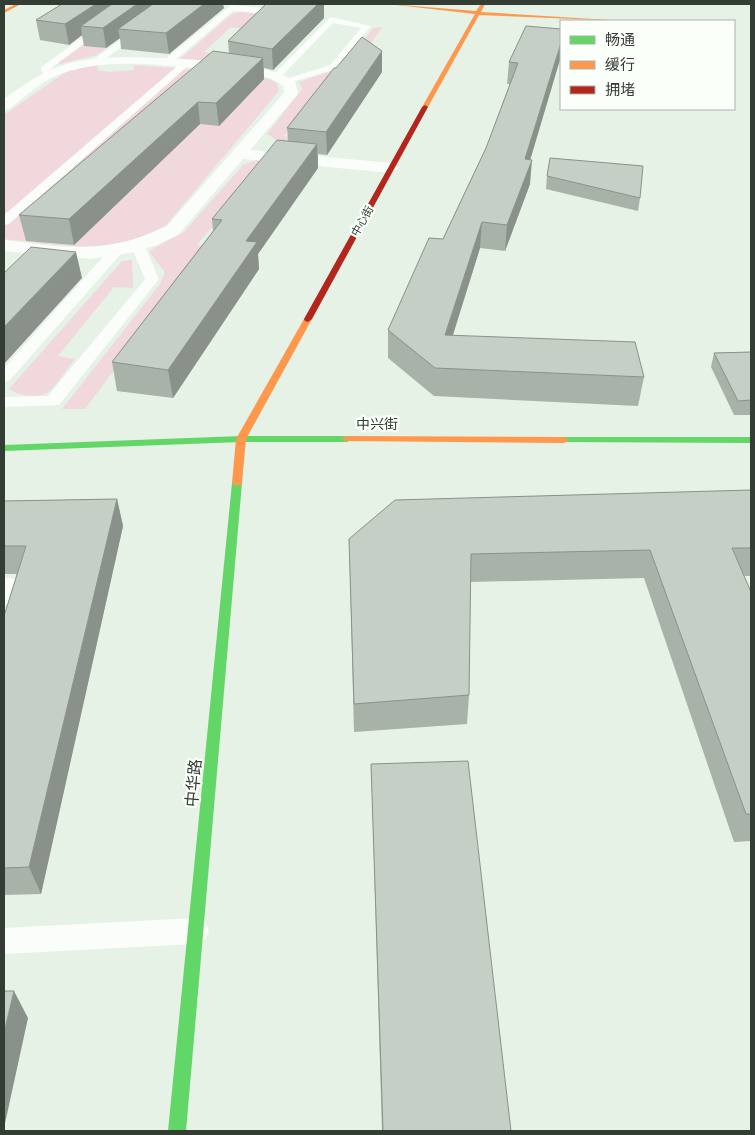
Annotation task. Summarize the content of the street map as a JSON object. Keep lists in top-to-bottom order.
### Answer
{
  "streets": {
    "street": ["中心街", "中兴街", "中华路"]
  },
  "crossings": [
    ["中心街", "中兴街"],
    ["中心街", "中华路"],
    ["中兴街", "中华路"]
  ],
  "legend": ["畅通", "缓行", "拥堵"]
}
